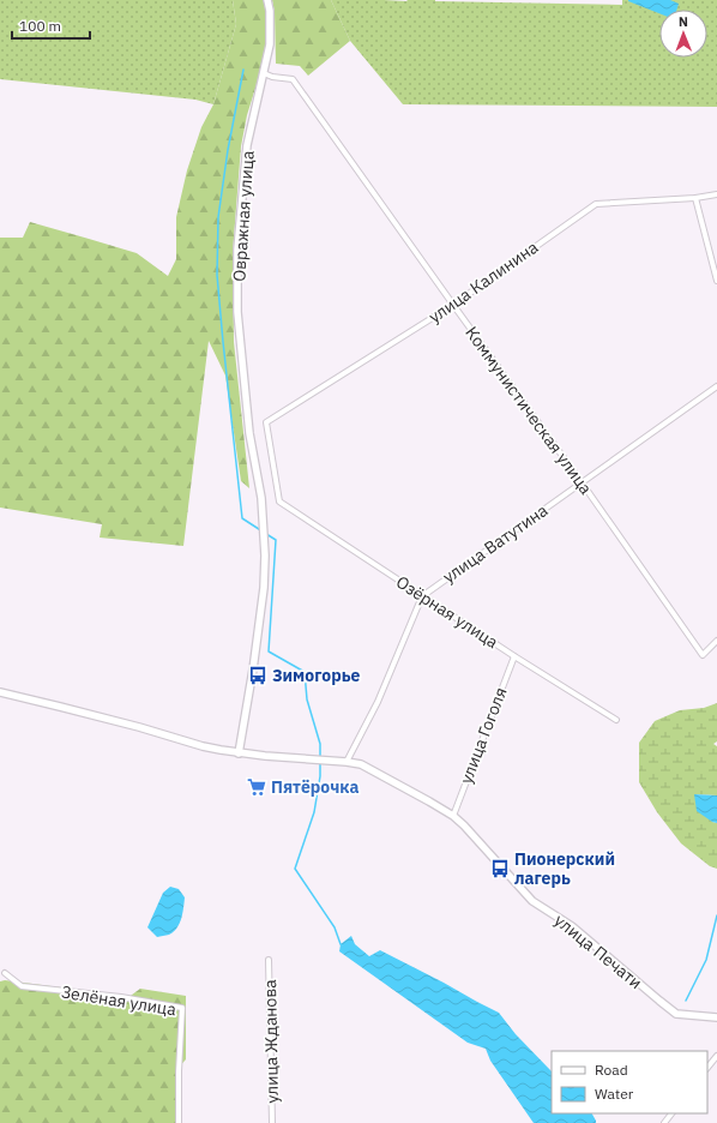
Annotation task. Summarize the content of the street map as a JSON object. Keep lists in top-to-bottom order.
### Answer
{
  "streets": {
    "street": [
      "Овражная улица",
      "улица Калинина",
      "Коммунистическая улица",
      "улица Ватутина",
      "Озёрная улица",
      "улица Гоголя",
      "улица Печати",
      "Зелёная улица",
      "улица Жданова"
    ]
  },
  "crossings": [
    ["Овражная улица", "Коммунистическая улица"],
    ["Овражная улица", "улица Печати"],
    ["улица Калинина", "Коммунистическая улица"],
    ["улица Калинина", "Озёрная улица"],
    ["Коммунистическая улица", "улица Ватутина"],
    ["улица Ватутина", "Озёрная улица"],
    ["Озёрная улица", "улица Гоголя"],
    ["улица Гоголя", "улица Печати"]
  ],
  "places": {
    "bus stop": ["Зимогорье", "Пионерский лагерь"],
    "supermarket": ["Пятёрочка"]
  },
  "legend": ["Road", "Water"],
  "scale_bar": "100 m",
  "north": "top"
}
